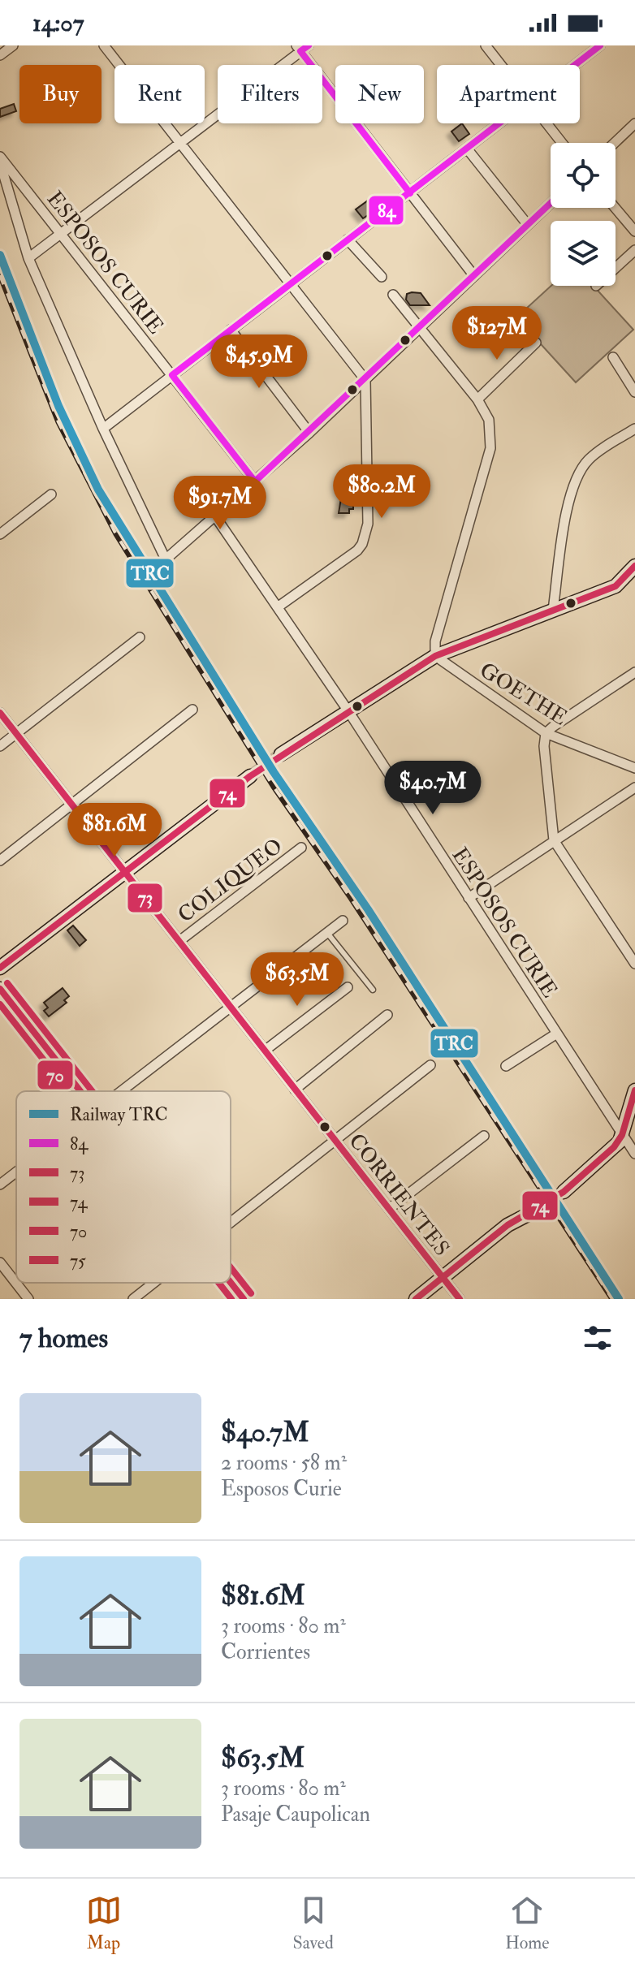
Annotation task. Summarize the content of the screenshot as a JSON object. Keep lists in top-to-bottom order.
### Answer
{
  "streets": {
    "street": [
      "ESPOSOS CURIE",
      "GOETHE",
      "COLIQUEO",
      "CORRIENTES"
    ]
  },
  "crossings": [
    ["COLIQUEO", "CORRIENTES"]
  ],
  "lines": [
    "transit line 84",
    "rail line TRC",
    "transit line 74",
    "transit line 73",
    "transit line 75",
    "transit line 70"
  ],
  "legend": [
    "Railway TRC",
    "84",
    "73",
    "74",
    "70",
    "75"
  ],
  "page": {
    "status": "14:07",
    "chip": [
      "Buy",
      "Rent",
      "Filters",
      "New",
      "Apartment"
    ],
    "price": [
      "$127M",
      "$45.9M",
      "$80.2M",
      "$91.7M",
      "$40.7M",
      "$81.6M",
      "$63.5M"
    ],
    "heading": "7 homes",
    "list": [
      {
        "name": "$40.7M",
        "note": "2 rooms · 58 m² · Esposos Curie"
      },
      {
        "name": "$81.6M",
        "note": "3 rooms · 80 m² · Corrientes"
      },
      {
        "name": "$63.5M",
        "note": "3 rooms · 80 m² · Pasaje Caupolican"
      }
    ],
    "tabs": ["Map", "Saved", "Home"]
  }
}
